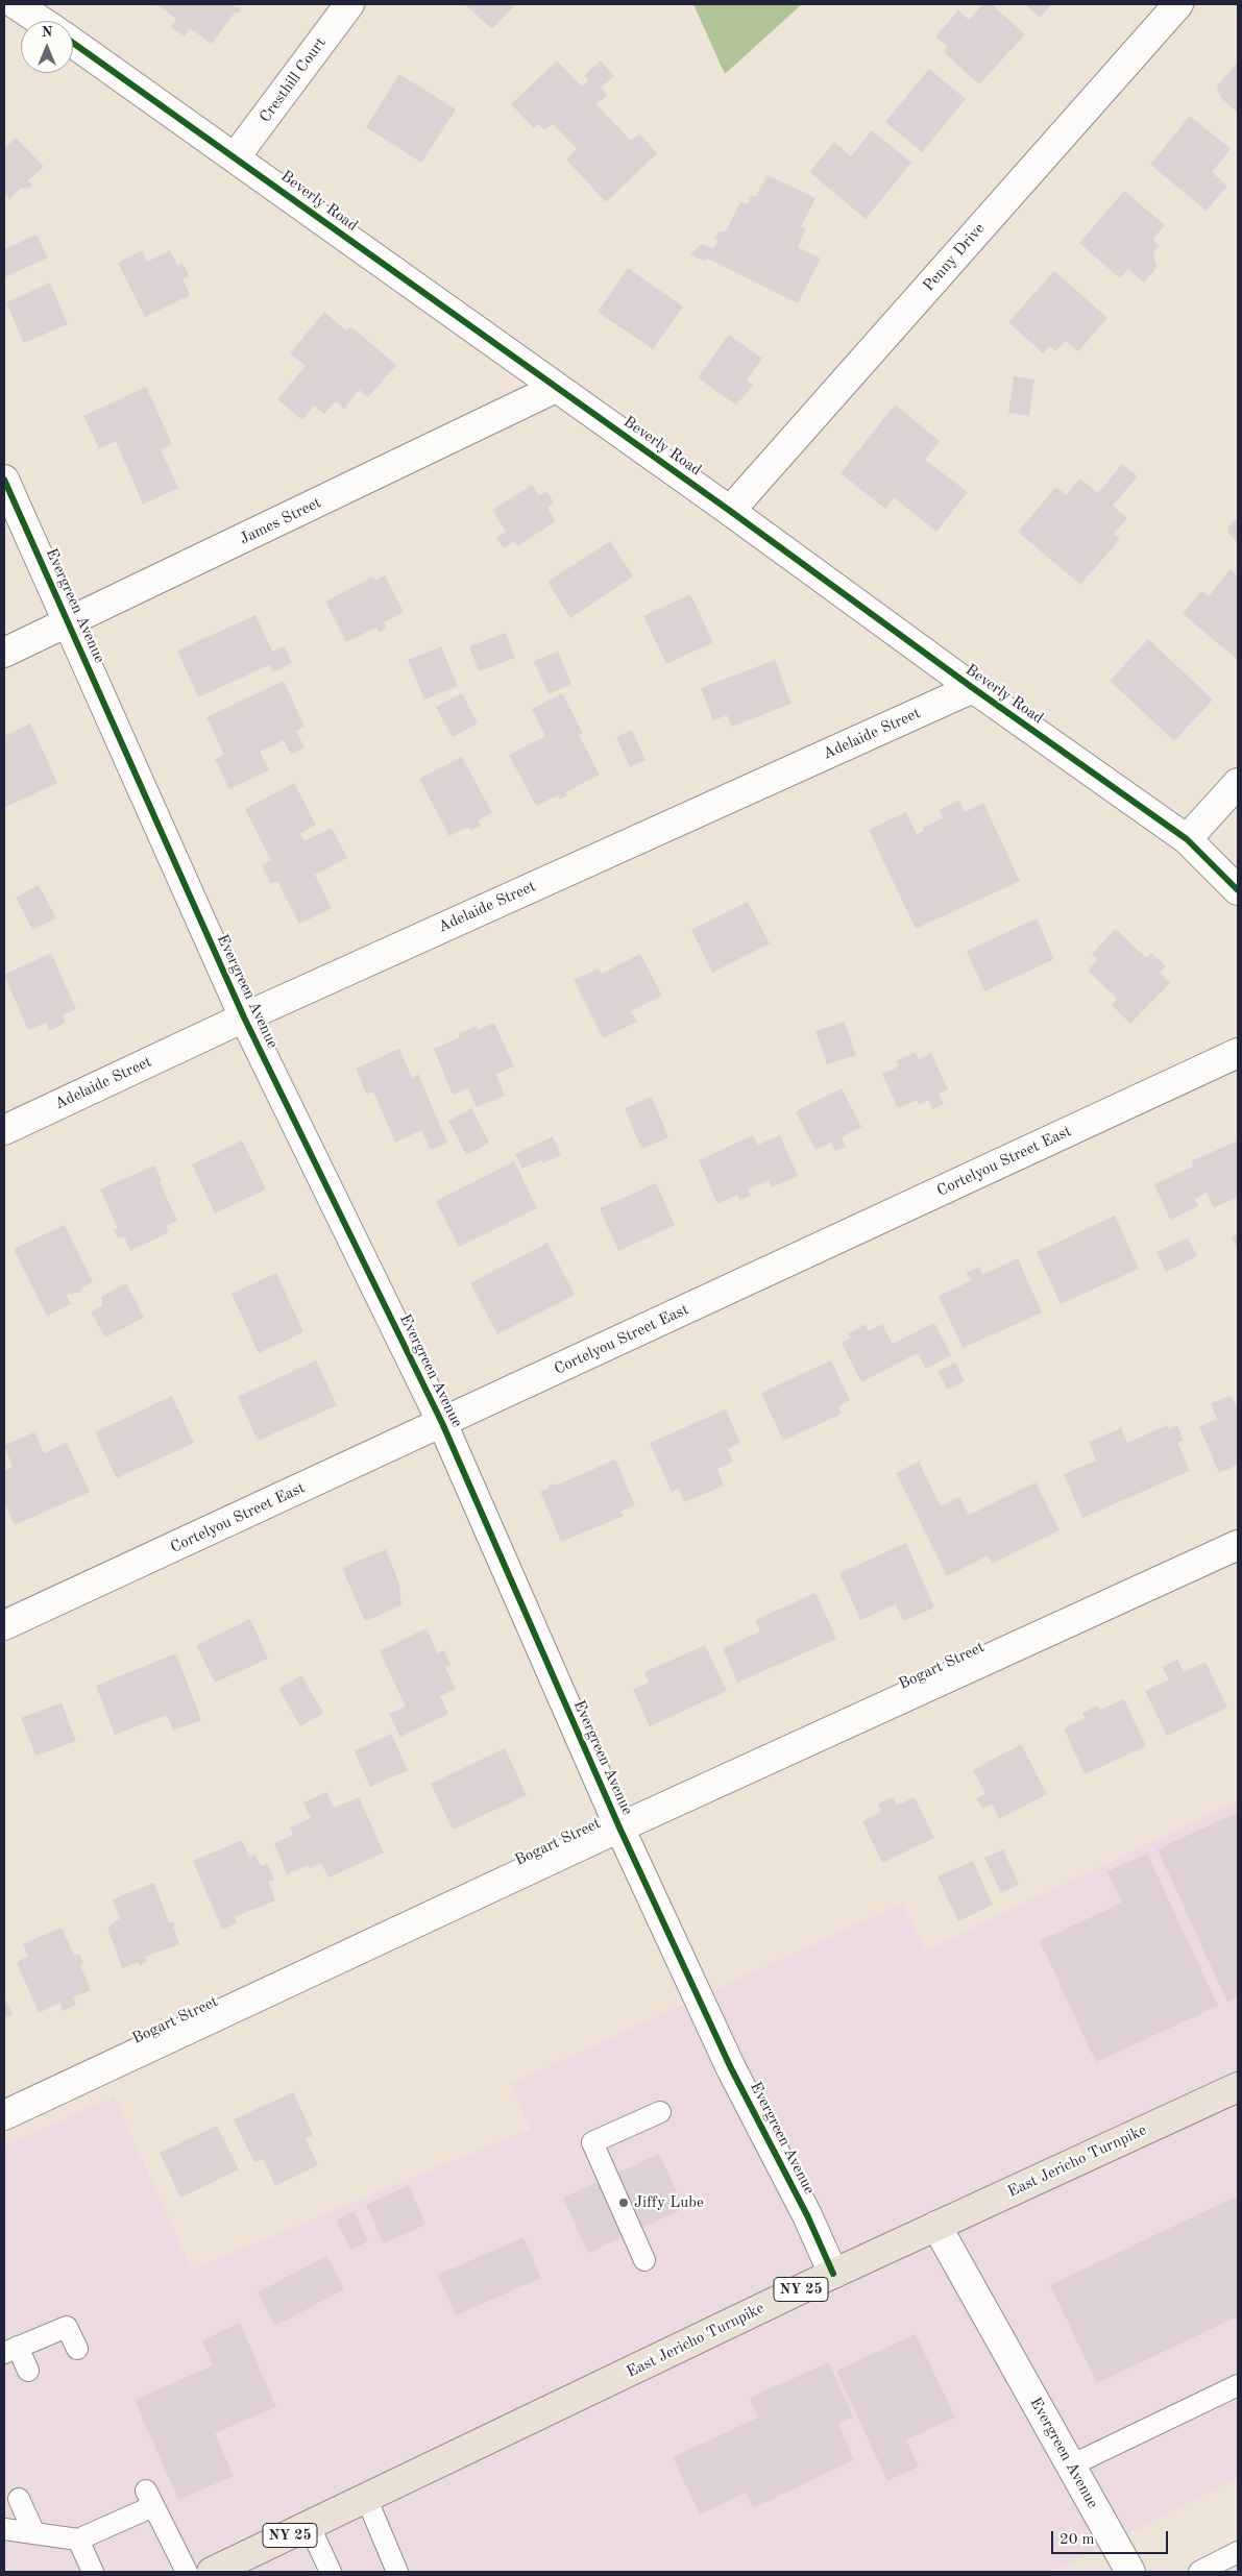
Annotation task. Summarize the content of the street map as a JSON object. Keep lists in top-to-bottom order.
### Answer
{
  "streets": {
    "main road": ["East Jericho Turnpike", "NY 25"],
    "street": [
      "Cresthill Court",
      "Beverly Road",
      "Penny Drive",
      "James Street",
      "Evergreen Avenue",
      "Adelaide Street",
      "Cortelyou Street East",
      "Bogart Street"
    ]
  },
  "crossings": [
    ["Cresthill Court", "Beverly Road"],
    ["Beverly Road", "Penny Drive"],
    ["Beverly Road", "James Street"],
    ["Beverly Road", "Adelaide Street"],
    ["James Street", "Evergreen Avenue"],
    ["Evergreen Avenue", "Adelaide Street"],
    ["Evergreen Avenue", "Cortelyou Street East"],
    ["Evergreen Avenue", "Bogart Street"],
    ["Evergreen Avenue", "East Jericho Turnpike"]
  ],
  "places": ["Jiffy Lube"],
  "scale_bar": "20 m",
  "north": "top"
}
